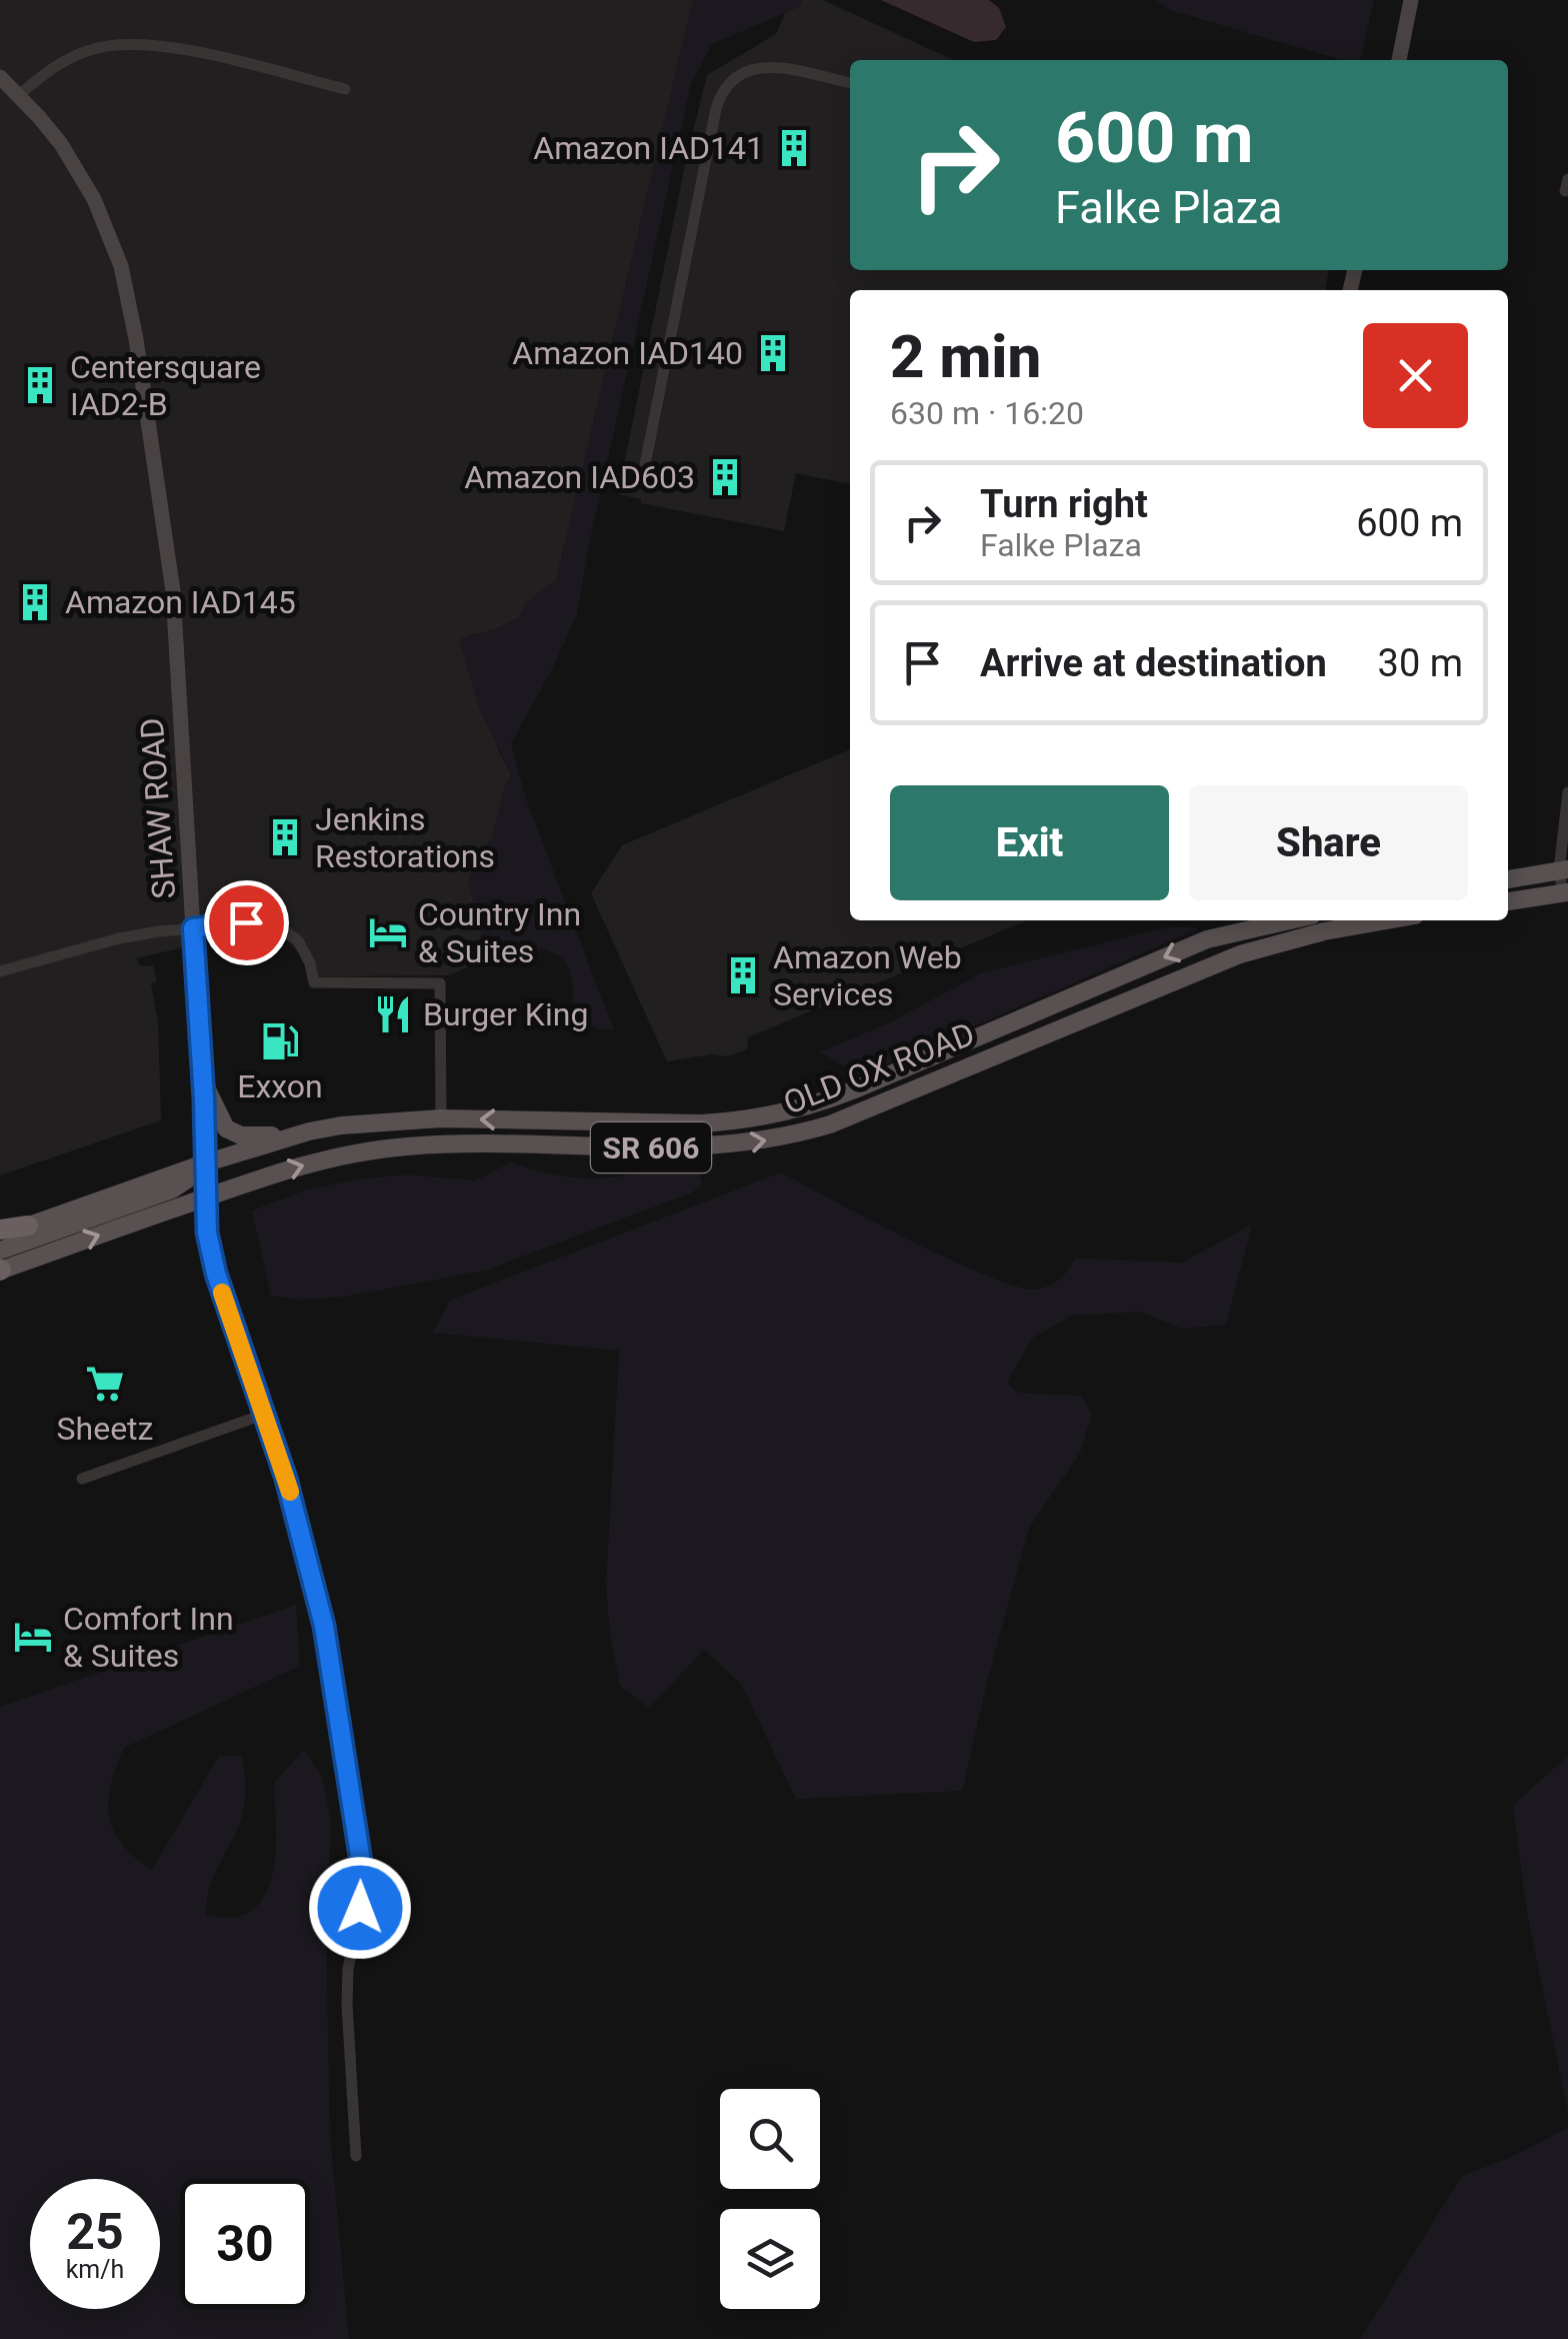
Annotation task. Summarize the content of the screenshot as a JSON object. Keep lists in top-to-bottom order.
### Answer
{
  "streets": {
    "main road": ["SHAW ROAD", "OLD OX ROAD", "SR 606"]
  },
  "crossings": [
    ["SHAW ROAD", "OLD OX ROAD"]
  ],
  "places": {
    "building": [
      "Amazon IAD141",
      "Amazon IAD140",
      "Centersquare IAD2-B",
      "Amazon IAD603",
      "Amazon IAD145",
      "Jenkins Restorations",
      "Amazon Web Services"
    ],
    "hotel": ["Country Inn & Suites", "Comfort Inn & Suites"],
    "restaurant": ["Burger King"],
    "fuel station": ["Exxon"],
    "supermarket": ["Sheetz"]
  },
  "page": {
    "turn": ["600 m", "Falke Plaza"],
    "heading": ["2 min", "630 m · 16:20"],
    "list": [
      {
        "name": "Turn right",
        "note": "Falke Plaza",
        "value": "600 m"
      },
      {
        "name": "Arrive at destination",
        "value": "30 m"
      }
    ],
    "buttons": ["Exit", "Share"],
    "speed": "25 km/h",
    "limit": "30"
  }
}
